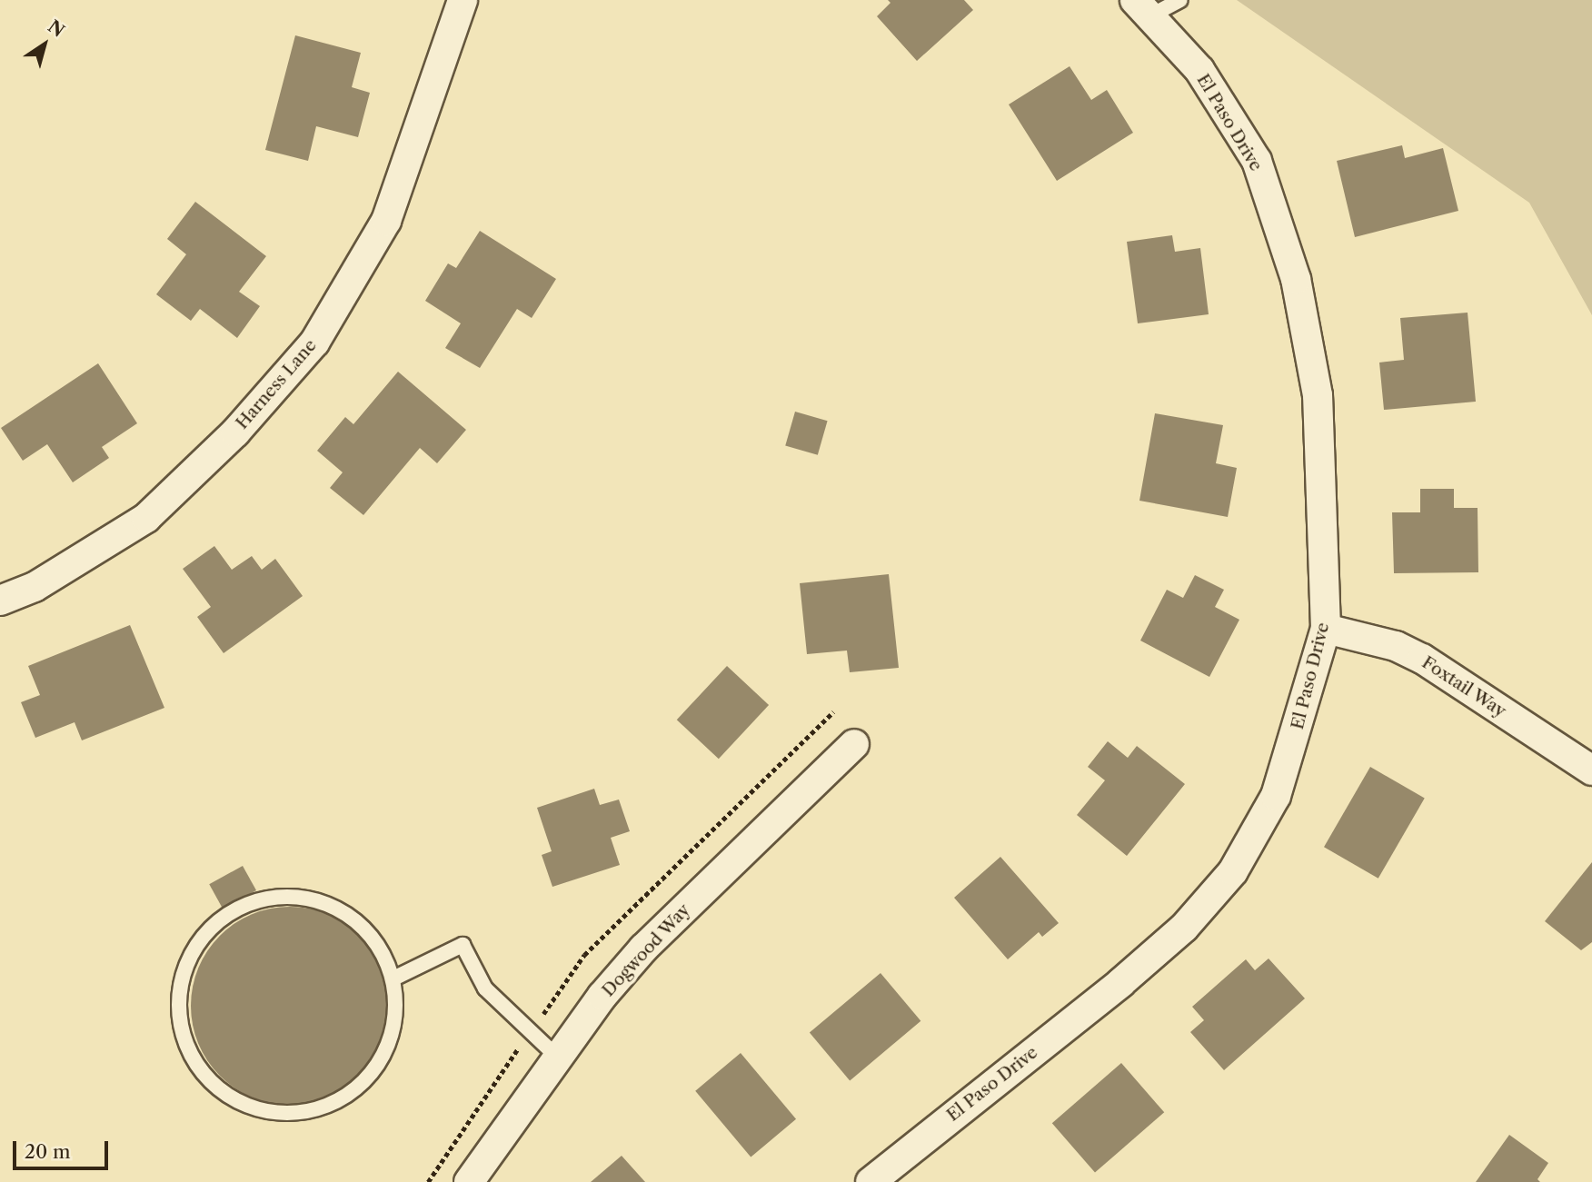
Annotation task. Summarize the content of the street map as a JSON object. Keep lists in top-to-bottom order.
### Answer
{
  "streets": {
    "street": [
      "El Paso Drive",
      "Harness Lane",
      "Foxtail Way",
      "Dogwood Way"
    ]
  },
  "crossings": [
    ["El Paso Drive", "Foxtail Way"]
  ],
  "scale_bar": "20 m",
  "north": "top right"
}
